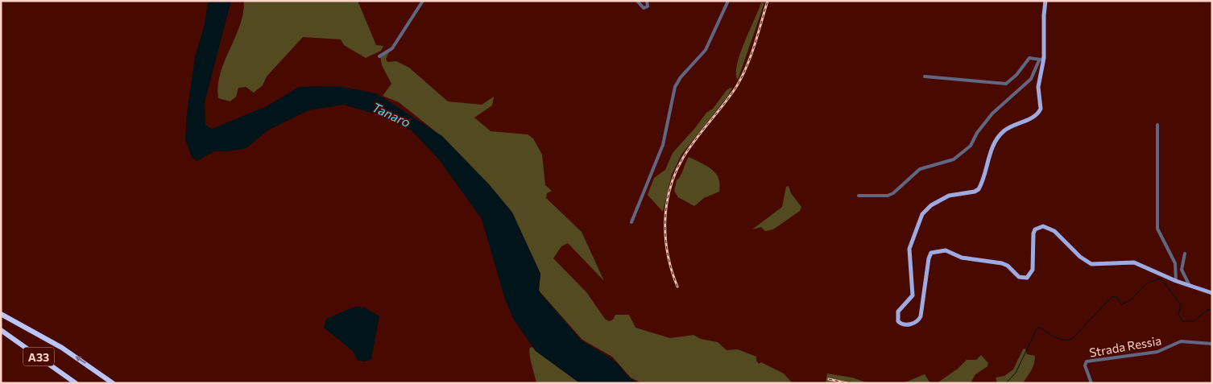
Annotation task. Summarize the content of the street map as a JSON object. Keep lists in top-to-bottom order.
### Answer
{
  "streets": {
    "highway": ["A33"],
    "street": ["Strada Ressia"]
  },
  "water": ["Tanaro"]
}
